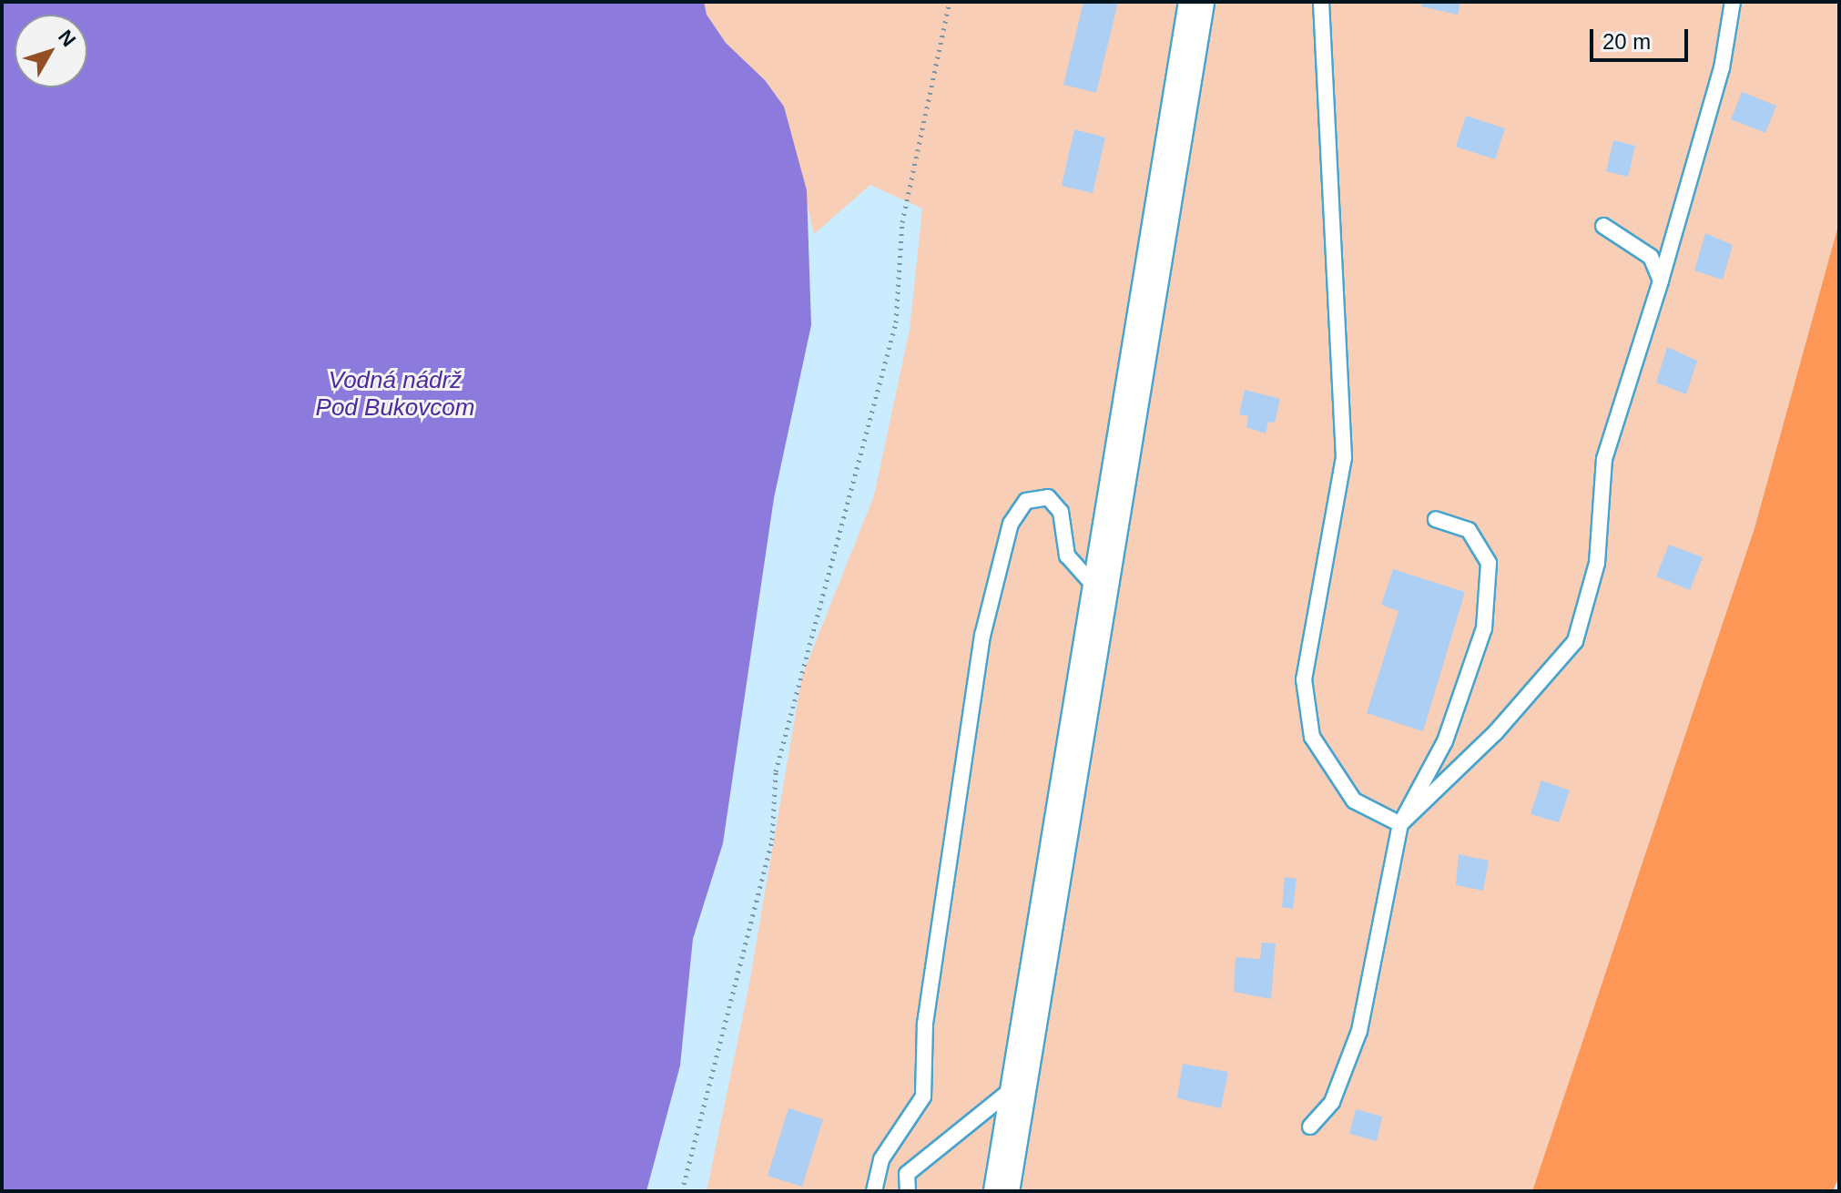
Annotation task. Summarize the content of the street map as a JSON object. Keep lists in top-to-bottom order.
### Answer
{
  "water": ["Vodná nádrž Pod Bukovcom"],
  "scale_bar": "20 m",
  "north": "top right"
}
